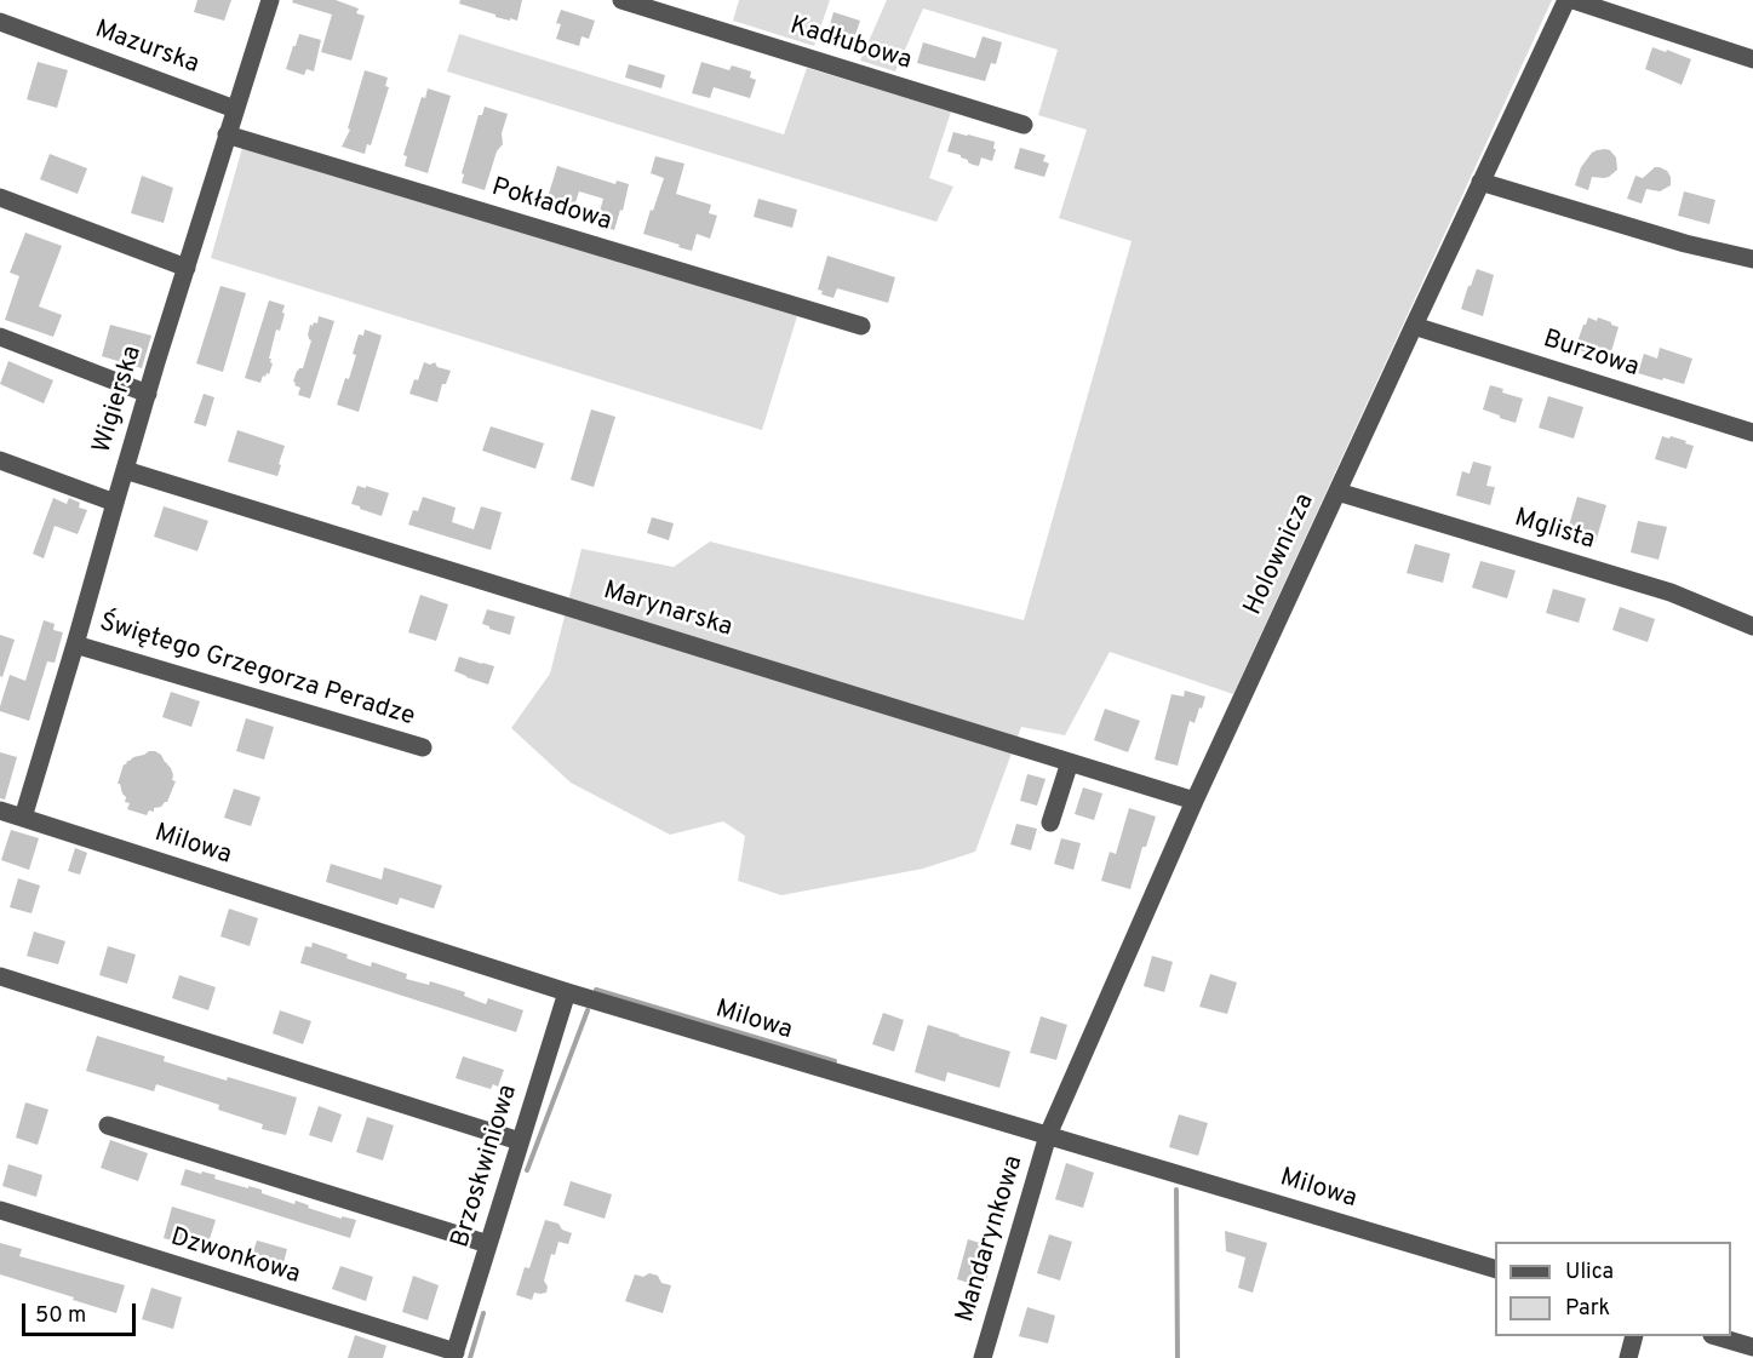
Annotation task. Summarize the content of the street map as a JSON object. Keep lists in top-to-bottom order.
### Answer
{
  "streets": {
    "street": [
      "Kadłubowa",
      "Mazurska",
      "Pokładowa",
      "Burzowa",
      "Wigierska",
      "Mglista",
      "Holownicza",
      "Marynarska",
      "Świętego Grzegorza Peradze",
      "Milowa",
      "Brzoskwiniowa",
      "Mandarynkowa",
      "Dzwonkowa"
    ]
  },
  "crossings": [
    ["Mazurska", "Wigierska"],
    ["Pokładowa", "Wigierska"],
    ["Burzowa", "Holownicza"],
    ["Wigierska", "Marynarska"],
    ["Wigierska", "Świętego Grzegorza Peradze"],
    ["Wigierska", "Milowa"],
    ["Mglista", "Holownicza"],
    ["Holownicza", "Marynarska"],
    ["Holownicza", "Milowa"],
    ["Holownicza", "Mandarynkowa"],
    ["Milowa", "Brzoskwiniowa"],
    ["Milowa", "Mandarynkowa"],
    ["Brzoskwiniowa", "Dzwonkowa"]
  ],
  "legend": ["Ulica", "Park"],
  "scale_bar": "50 m"
}
